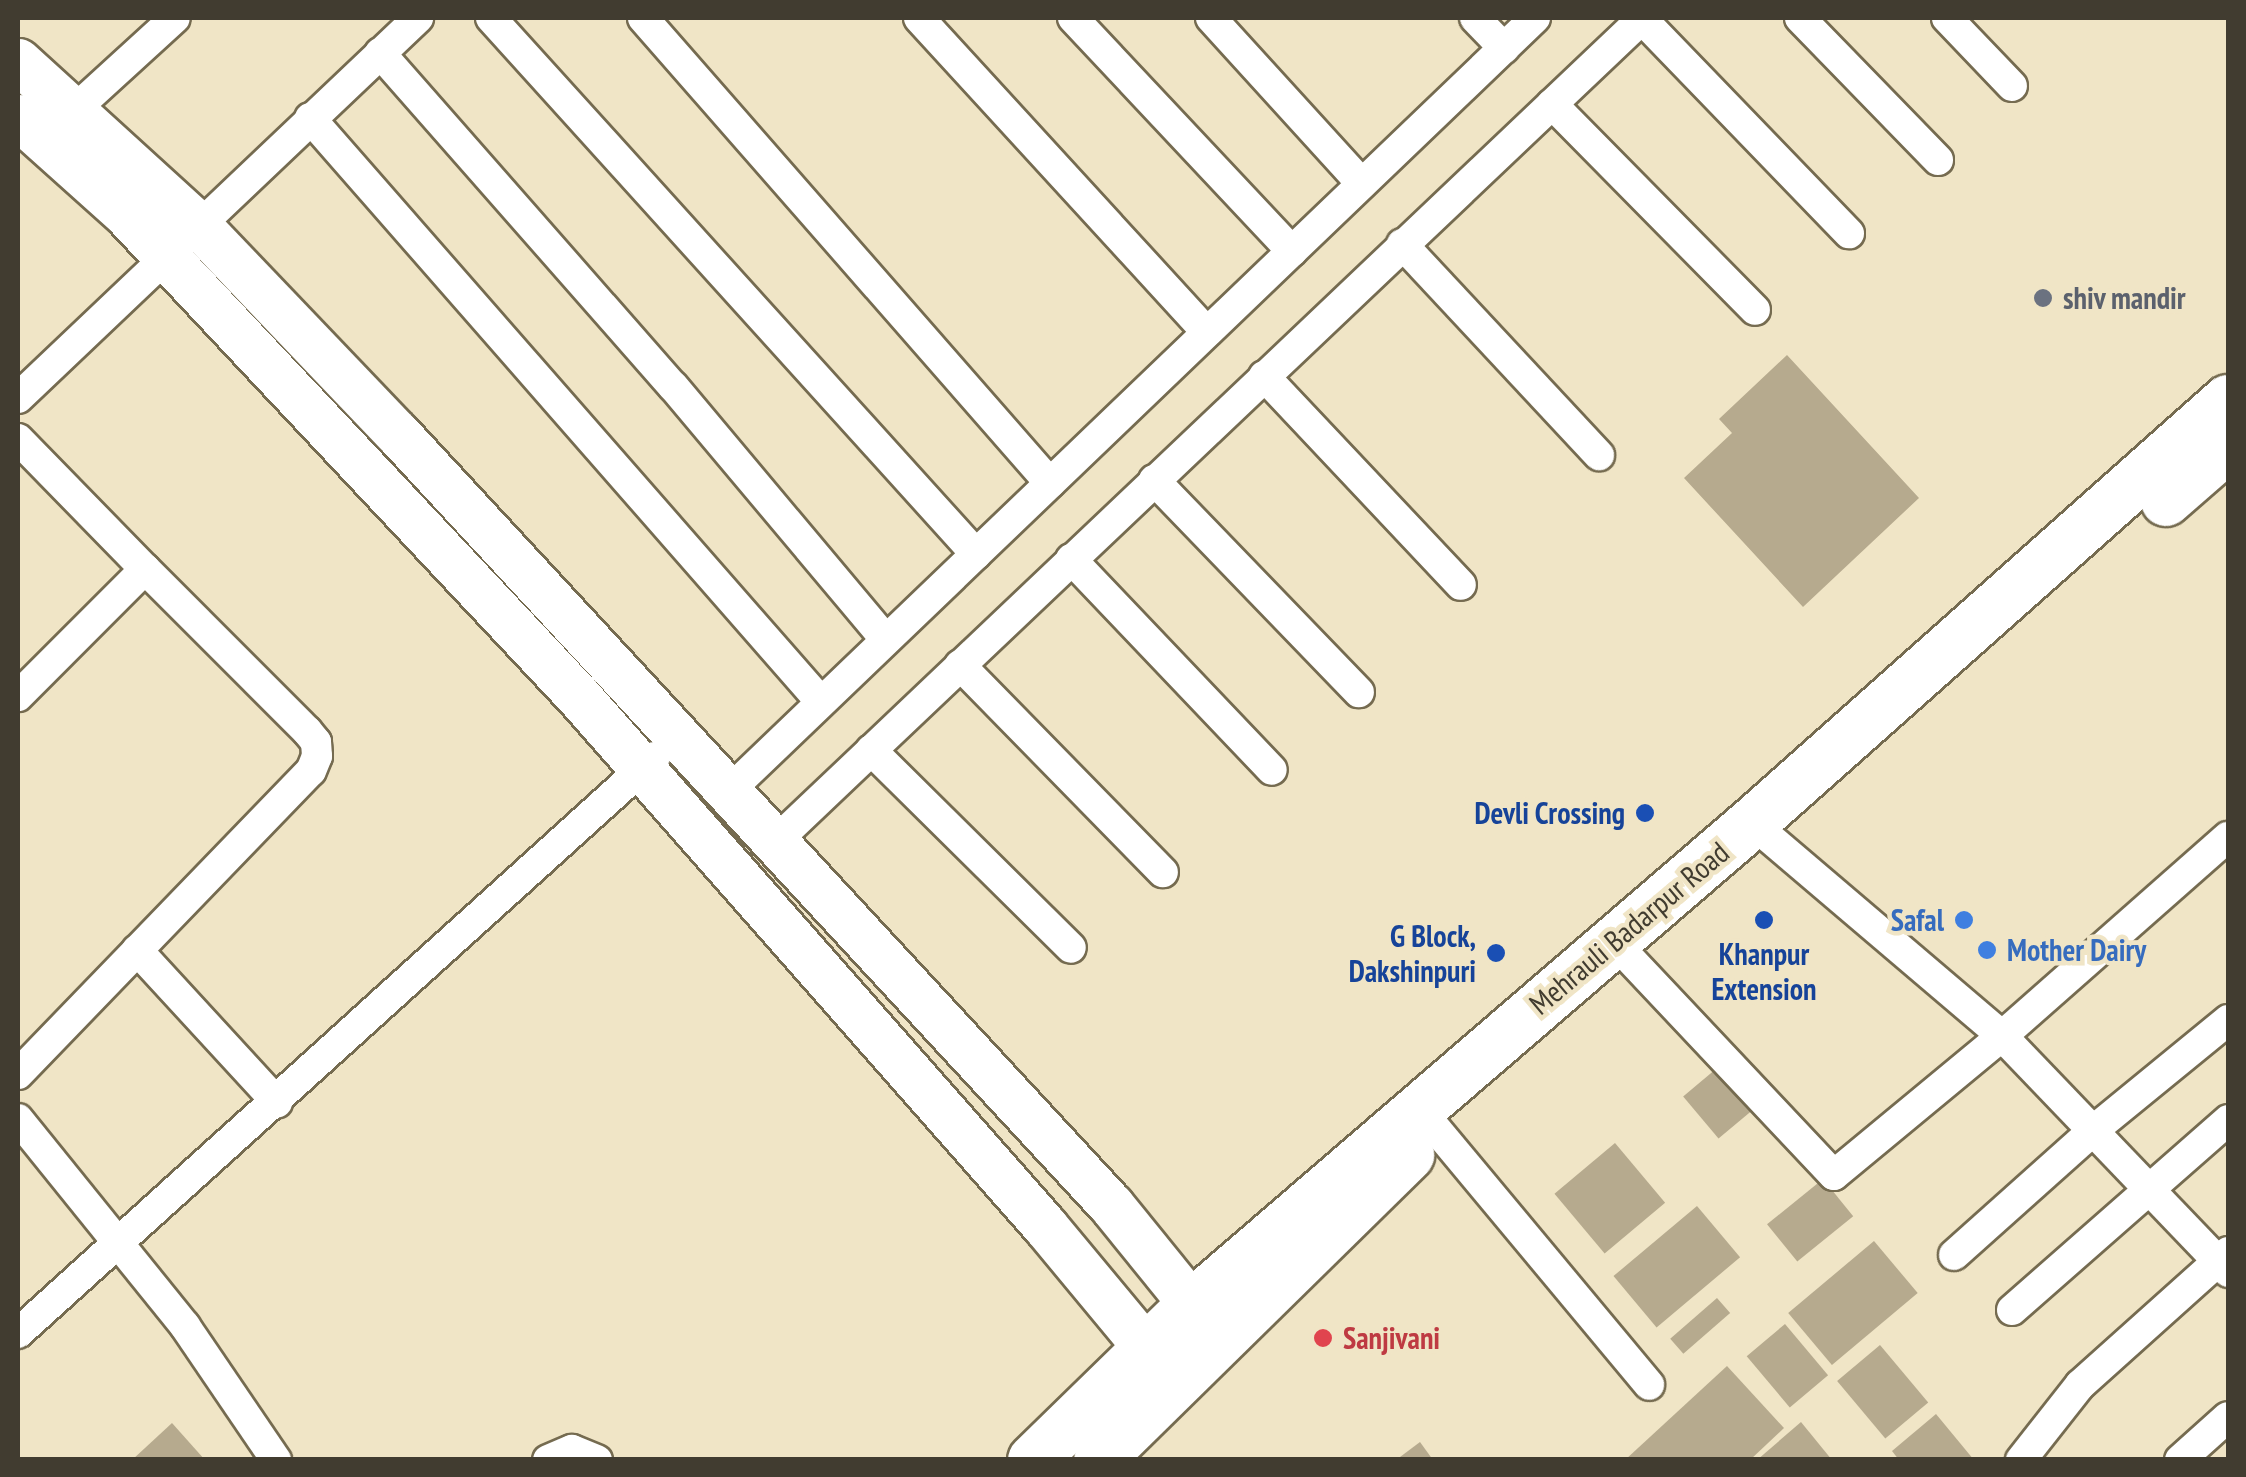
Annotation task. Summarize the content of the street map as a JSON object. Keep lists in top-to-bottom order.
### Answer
{
  "streets": {
    "main road": ["Mehrauli Badarpur Road"]
  },
  "places": [
    "shiv mandir",
    "Devli Crossing",
    "Khanpur Extension",
    "Safal",
    "Mother Dairy",
    "G Block, Dakshinpuri",
    "Sanjivani"
  ]
}
